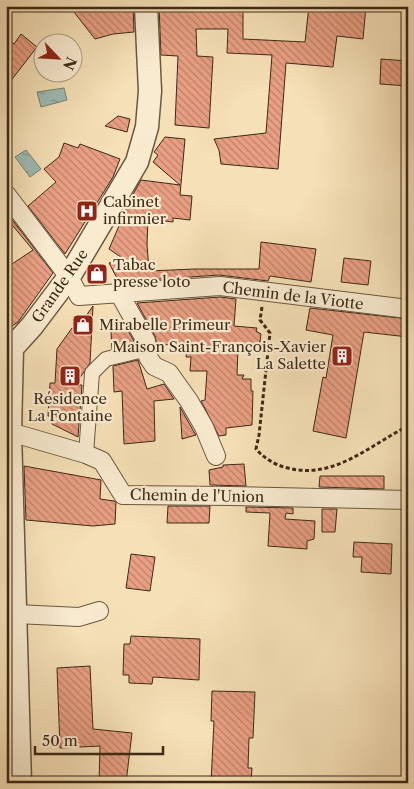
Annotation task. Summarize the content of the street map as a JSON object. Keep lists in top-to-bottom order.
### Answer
{
  "streets": {
    "street": ["Grande Rue", "Chemin de la Viotte", "Chemin de l'Union"]
  },
  "crossings": [
    ["Grande Rue", "Chemin de la Viotte"],
    ["Grande Rue", "Chemin de l'Union"]
  ],
  "places": {
    "hospital": ["Cabinet infirmier"],
    "shop": ["Tabac presse loto", "Mirabelle Primeur"],
    "building": ["Maison Saint-François-Xavier La Salette", "Résidence La Fontaine"]
  },
  "scale_bar": "50 m",
  "north": "bottom right"
}
